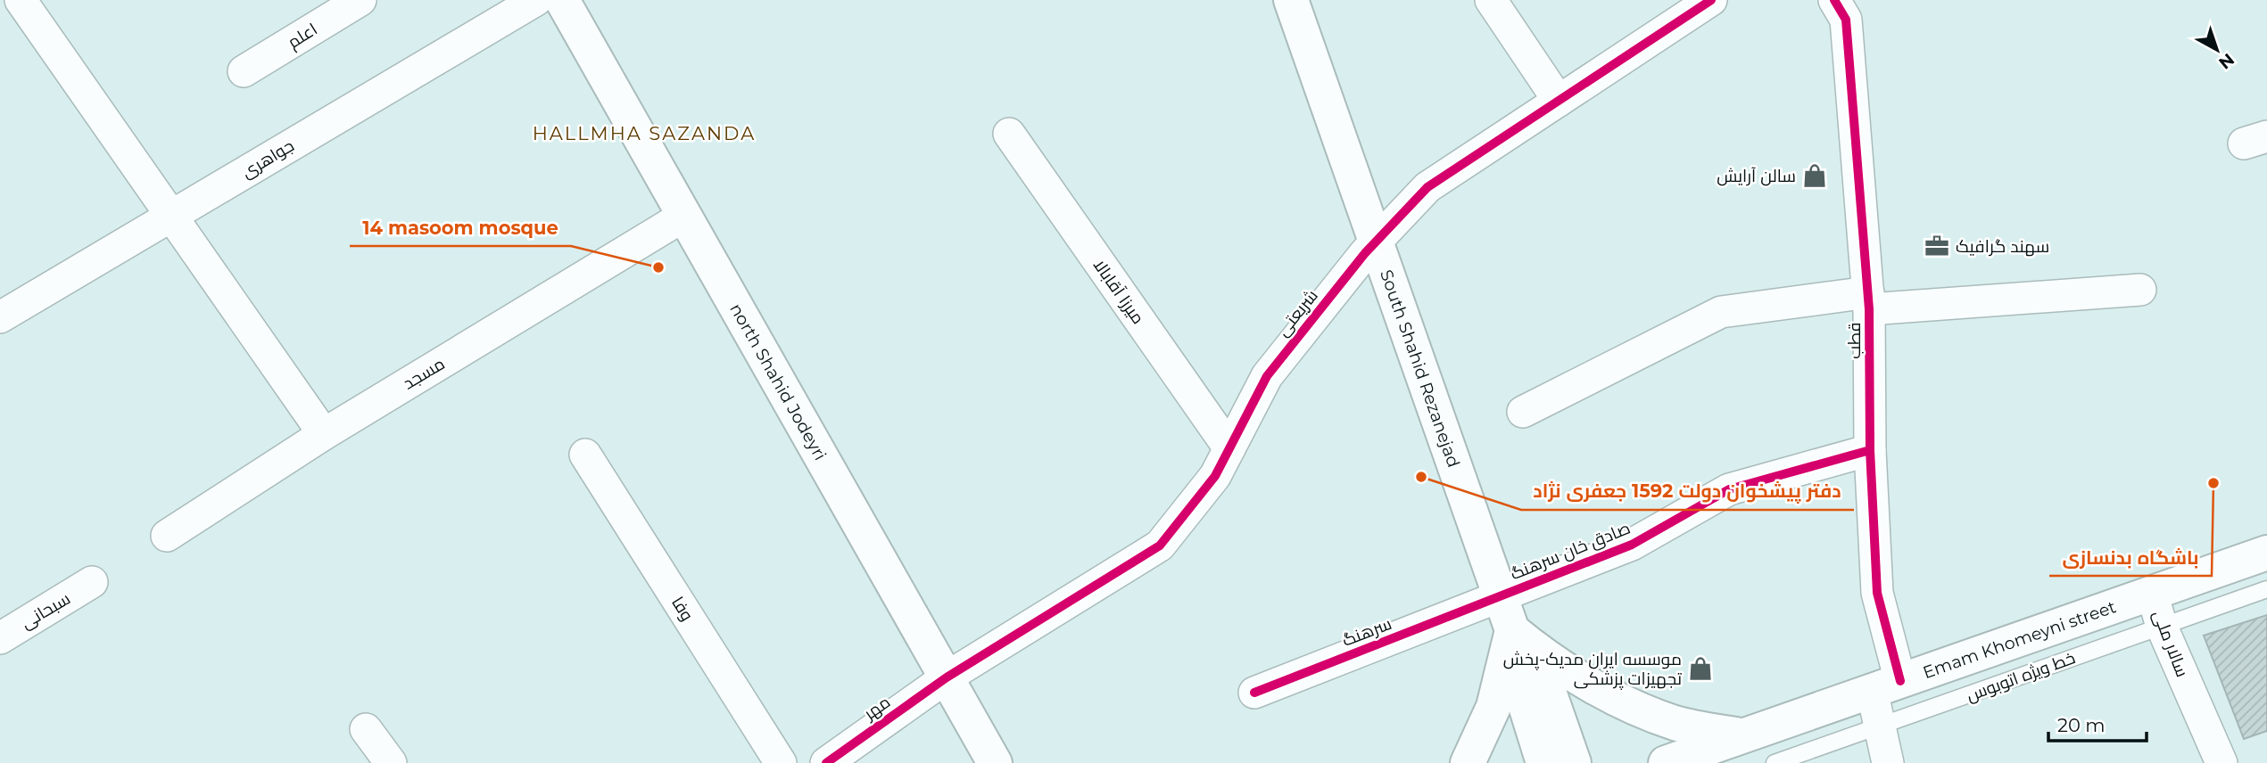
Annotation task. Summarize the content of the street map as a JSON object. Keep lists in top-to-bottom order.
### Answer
{
  "streets": {
    "main road": ["South Shahid Rezanejad", "north Shahid Jodeyri", "Emam Khomeyni street"],
    "street": [
      "اعلم",
      "جواهری",
      "میرزا آقابالا",
      "شریعتی",
      "قطب",
      "مسجد",
      "صادق خان سرهنگ",
      "وفا",
      "سبحانی",
      "سرهنگ",
      "سالار ملی",
      "مهر"
    ],
    "lane": ["خط ویژه اتوبوس"]
  },
  "crossings": [
    ["میرزا آقابالا", "شریعتی"],
    ["شریعتی", "north Shahid Jodeyri"],
    ["شریعتی", "مهر"],
    ["قطب", "صادق خان سرهنگ"],
    ["قطب", "Emam Khomeyni street"],
    ["قطب", "خط ویژه اتوبوس"],
    ["مسجد", "north Shahid Jodeyri"],
    ["north Shahid Jodeyri", "مهر"],
    ["صادق خان سرهنگ", "سرهنگ"],
    ["Emam Khomeyni street", "سالار ملی"],
    ["سالار ملی", "خط ویژه اتوبوس"]
  ],
  "districts": ["HALLMHA SAZANDA"],
  "places": {
    "shop": ["سالن آرایش", "موسسه ایران مدیک-پخش تجهیزات پزشکی"],
    "office": ["سهند گرافیک"],
    "other": ["14 masoom mosque", "دفتر پیشخوان دولت 1592 جعفری نژاد", "باشگاه بدنسازی"]
  },
  "scale_bar": "20 m",
  "north": "bottom right"
}
